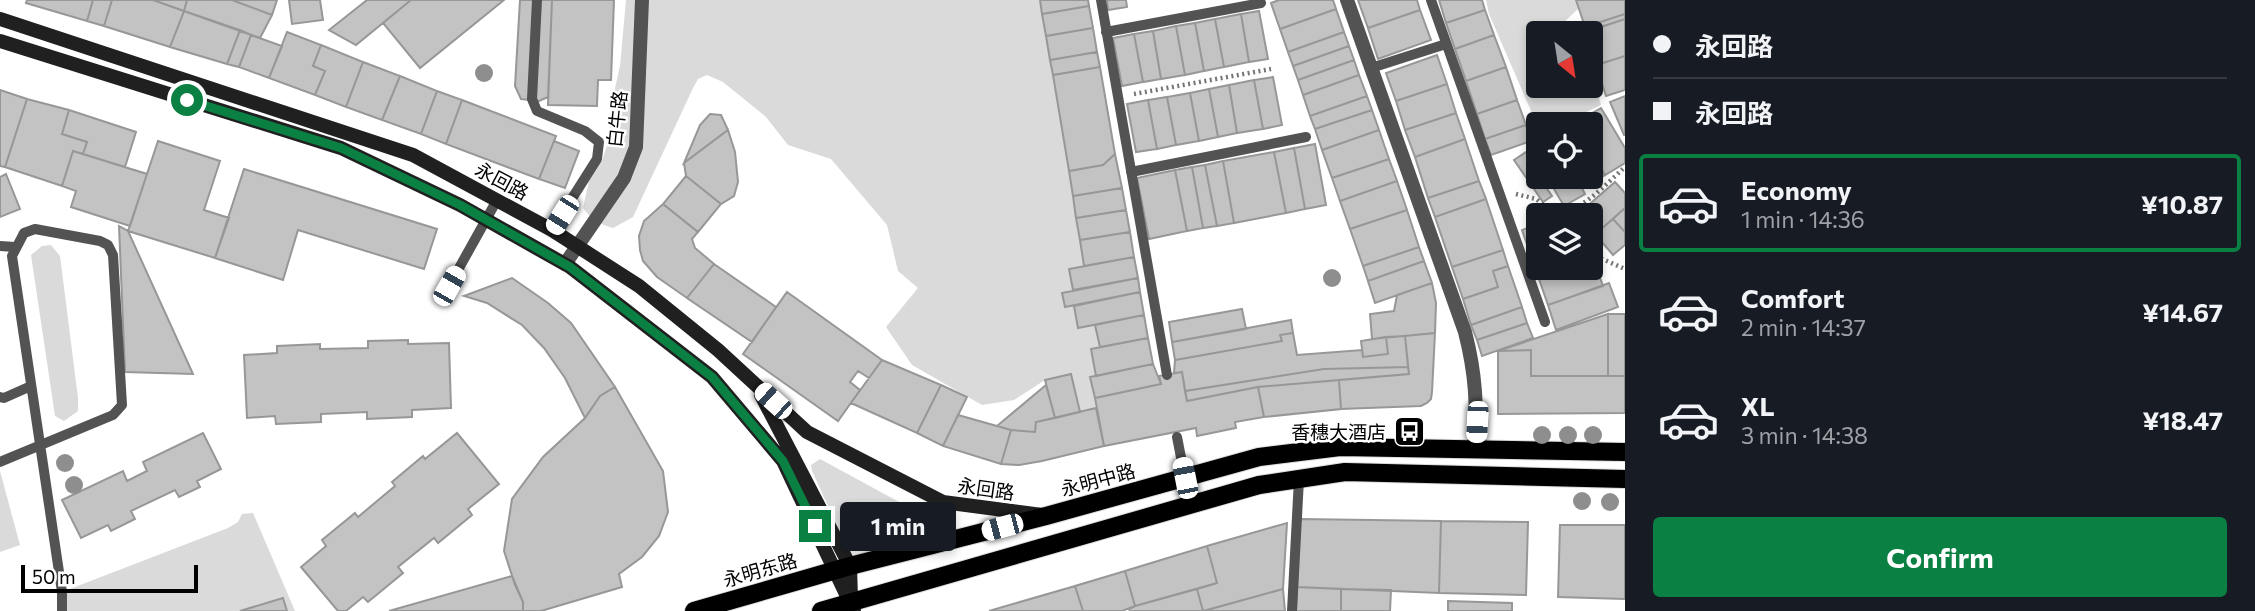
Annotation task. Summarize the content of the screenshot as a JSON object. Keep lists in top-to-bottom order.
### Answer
{
  "streets": {
    "main road": ["永回路", "永明中路", "永明东路"],
    "street": ["白牛路"]
  },
  "crossings": [
    ["白牛路", "永回路"],
    ["永回路", "永明中路"],
    ["永明中路", "永明东路"]
  ],
  "places": {
    "bus stop": ["香穗大酒店"]
  },
  "scale_bar": "50 m",
  "north": "bottom right",
  "page": {
    "banner": ["永回路", "永回路"],
    "list": [
      {
        "name": "Economy",
        "note": "1 min · 14:36",
        "value": "¥10.87"
      },
      {
        "name": "Comfort",
        "note": "2 min · 14:37",
        "value": "¥14.67"
      },
      {
        "name": "XL",
        "note": "3 min · 14:38",
        "value": "¥18.47"
      }
    ],
    "bubble": "1 min",
    "buttons": "Confirm",
    "scale": "50 m"
  }
}
